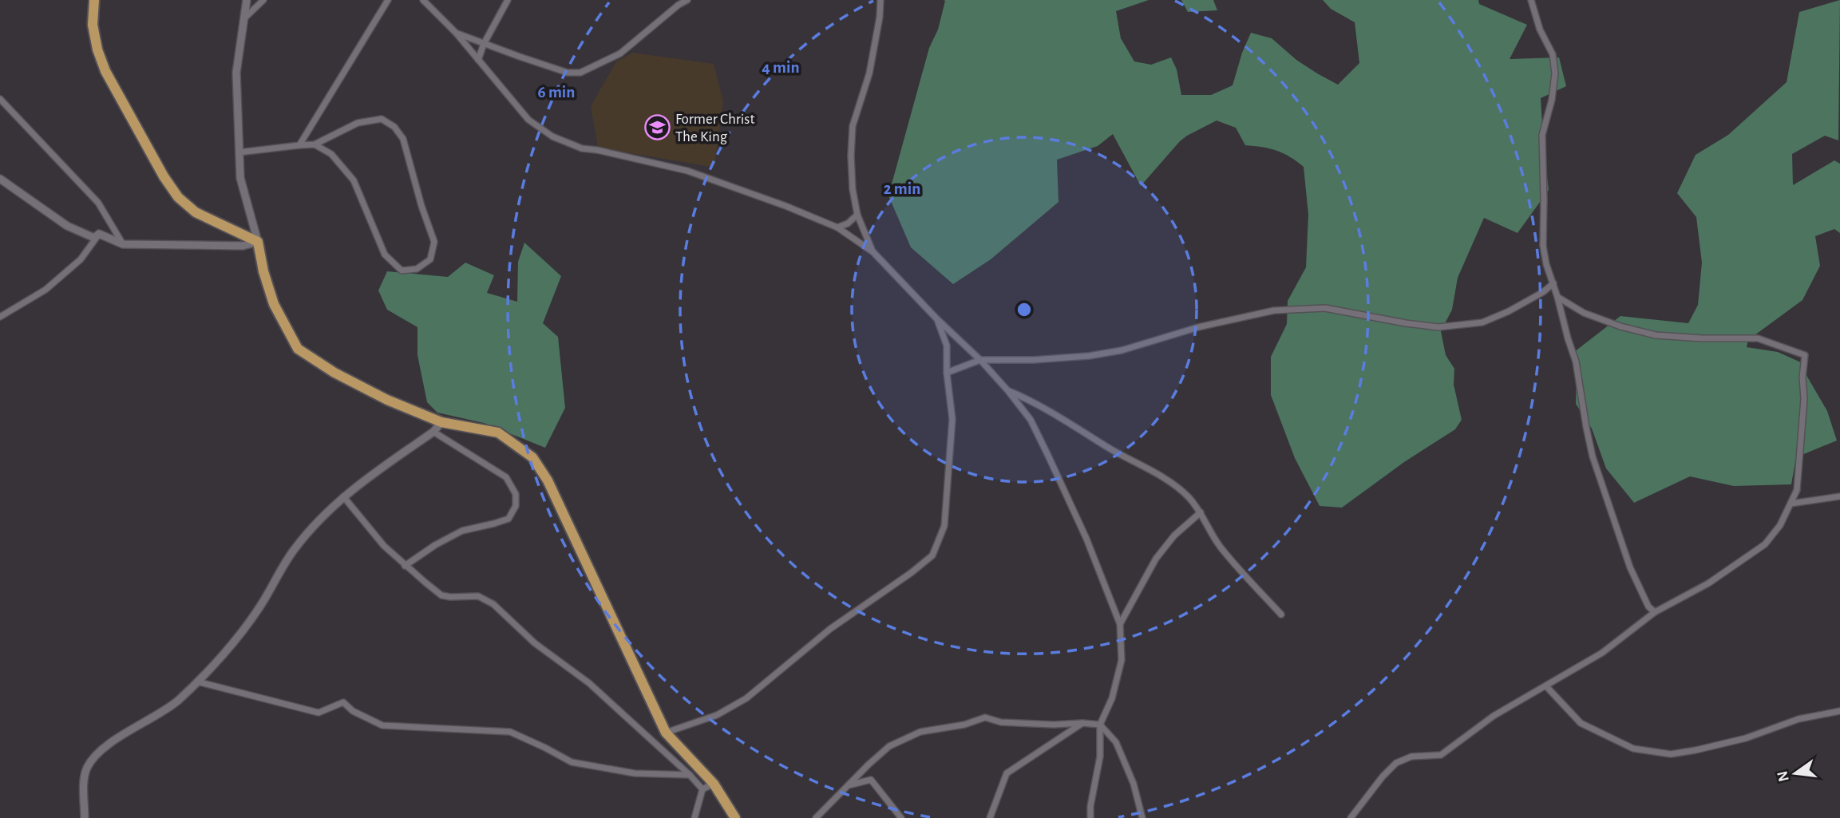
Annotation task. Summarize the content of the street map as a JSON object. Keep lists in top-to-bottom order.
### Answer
{
  "places": {
    "school or university": ["Former Christ The King"]
  },
  "north": "left",
  "rings": ["4 min", "6 min", "2 min"]
}
